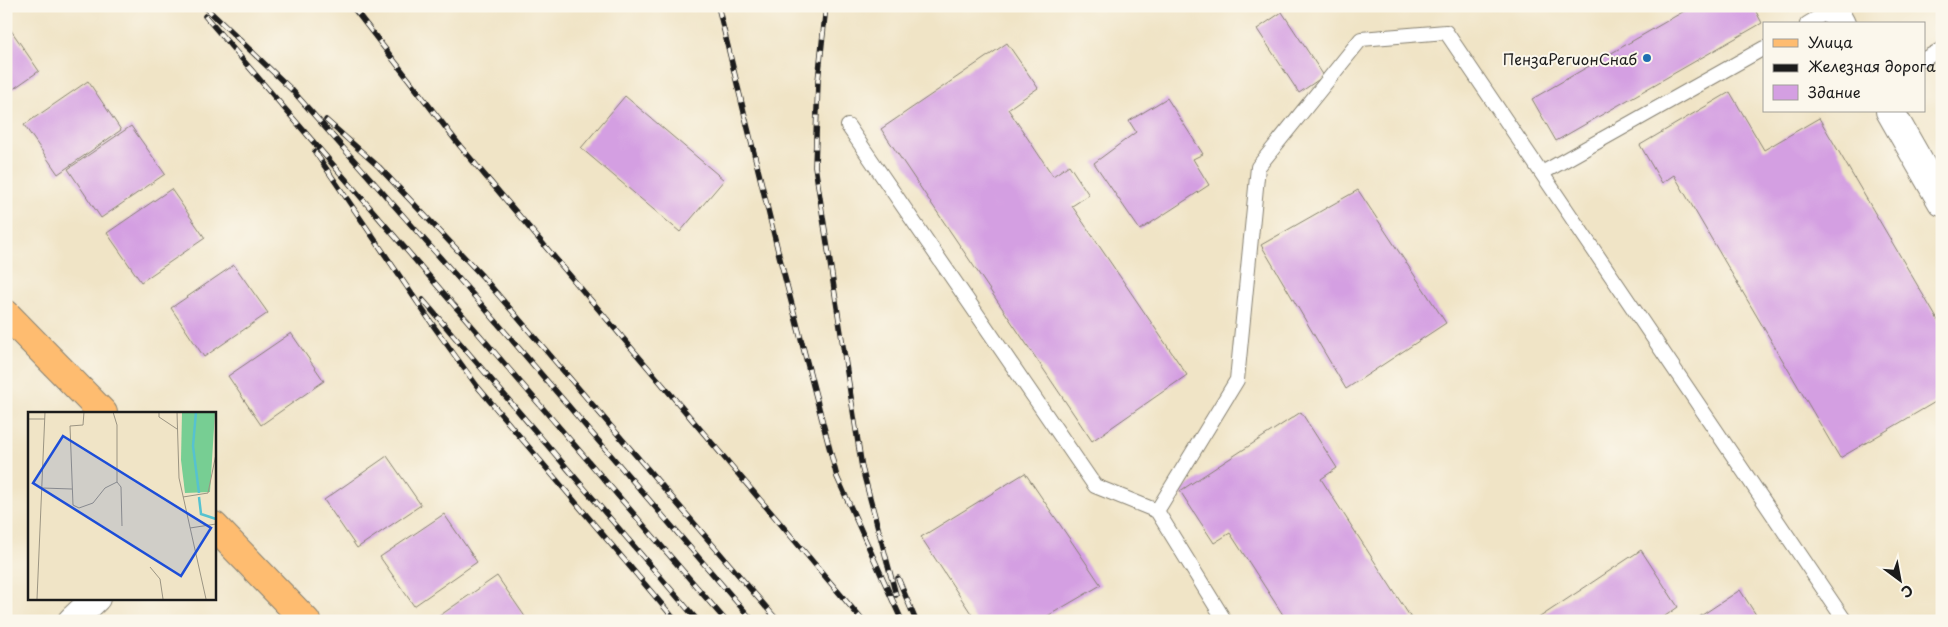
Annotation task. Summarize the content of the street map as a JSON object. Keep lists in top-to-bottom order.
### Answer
{
  "places": ["ПензаРегионСнаб"],
  "legend": ["Улица", "Железная дорога", "Здание"],
  "north": "bottom right"
}
